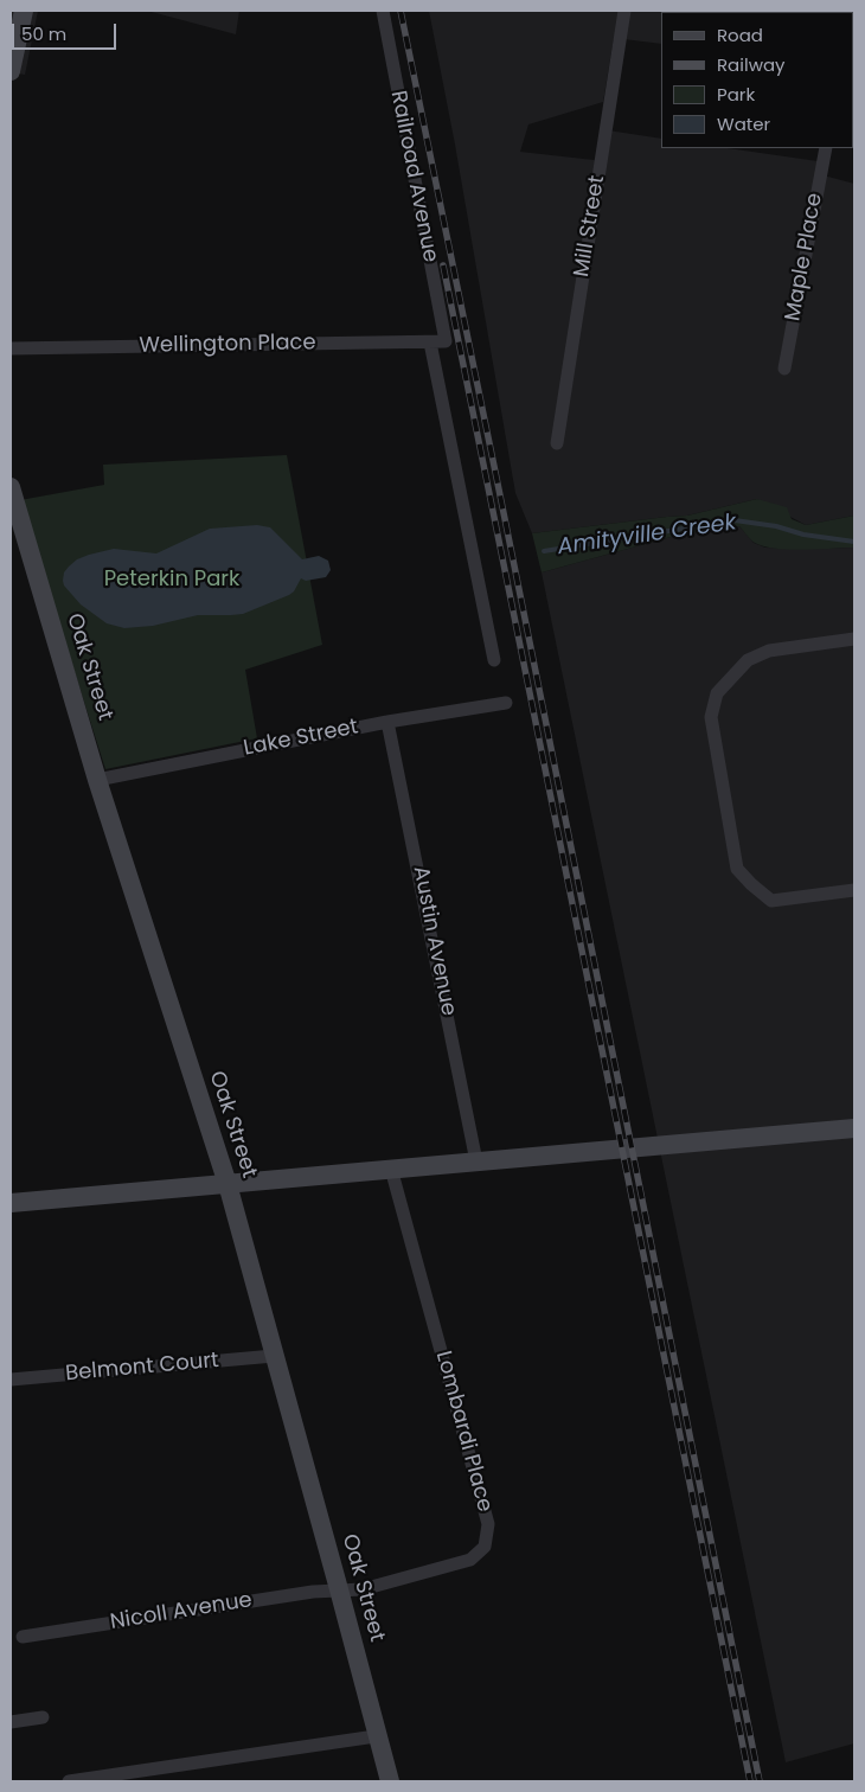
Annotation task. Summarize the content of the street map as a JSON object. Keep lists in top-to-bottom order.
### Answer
{
  "streets": {
    "main road": ["Oak Street"],
    "street": [
      "Railroad Avenue",
      "Mill Street",
      "Maple Place",
      "Wellington Place",
      "Lake Street",
      "Austin Avenue",
      "Belmont Court",
      "Lombardi Place",
      "Nicoll Avenue"
    ]
  },
  "crossings": [
    ["Railroad Avenue", "Wellington Place"],
    ["Oak Street", "Lake Street"],
    ["Oak Street", "Belmont Court"],
    ["Oak Street", "Lombardi Place"],
    ["Oak Street", "Nicoll Avenue"],
    ["Lake Street", "Austin Avenue"],
    ["Lombardi Place", "Nicoll Avenue"]
  ],
  "water": ["Amityville Creek"],
  "parks": ["Peterkin Park"],
  "legend": [
    "Road",
    "Railway",
    "Park",
    "Water"
  ],
  "scale_bar": "50 m"
}
